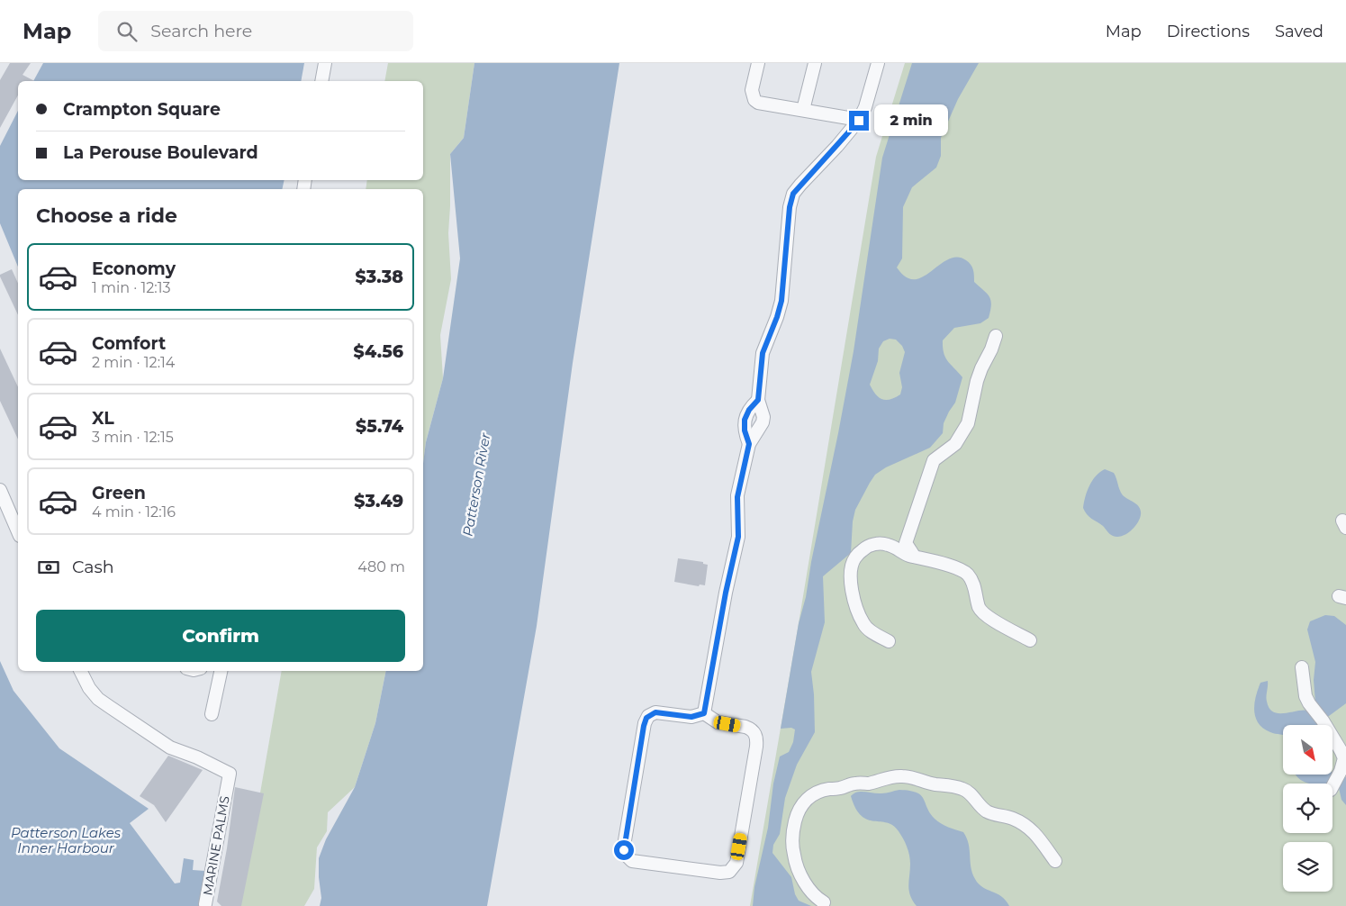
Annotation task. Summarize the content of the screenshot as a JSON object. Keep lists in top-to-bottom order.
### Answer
{
  "streets": {
    "street": ["MARINE PALMS"]
  },
  "water": ["Patterson River", "Patterson Lakes Inner Harbour"],
  "north": "bottom right",
  "page": {
    "header": "Map",
    "search": "Search here",
    "nav": ["Map", "Directions", "Saved"],
    "banner": ["Crampton Square", "La Perouse Boulevard"],
    "bubble": "2 min",
    "heading": "Choose a ride",
    "list": [
      {
        "name": "Economy",
        "note": "1 min · 12:13",
        "value": "$3.38"
      },
      {
        "name": "Comfort",
        "note": "2 min · 12:14",
        "value": "$4.56"
      },
      {
        "name": "XL",
        "note": "3 min · 12:15",
        "value": "$5.74"
      },
      {
        "name": "Green",
        "note": "4 min · 12:16",
        "value": "$3.49"
      }
    ],
    "pay": ["Cash", "480 m"],
    "buttons": "Confirm"
  }
}
